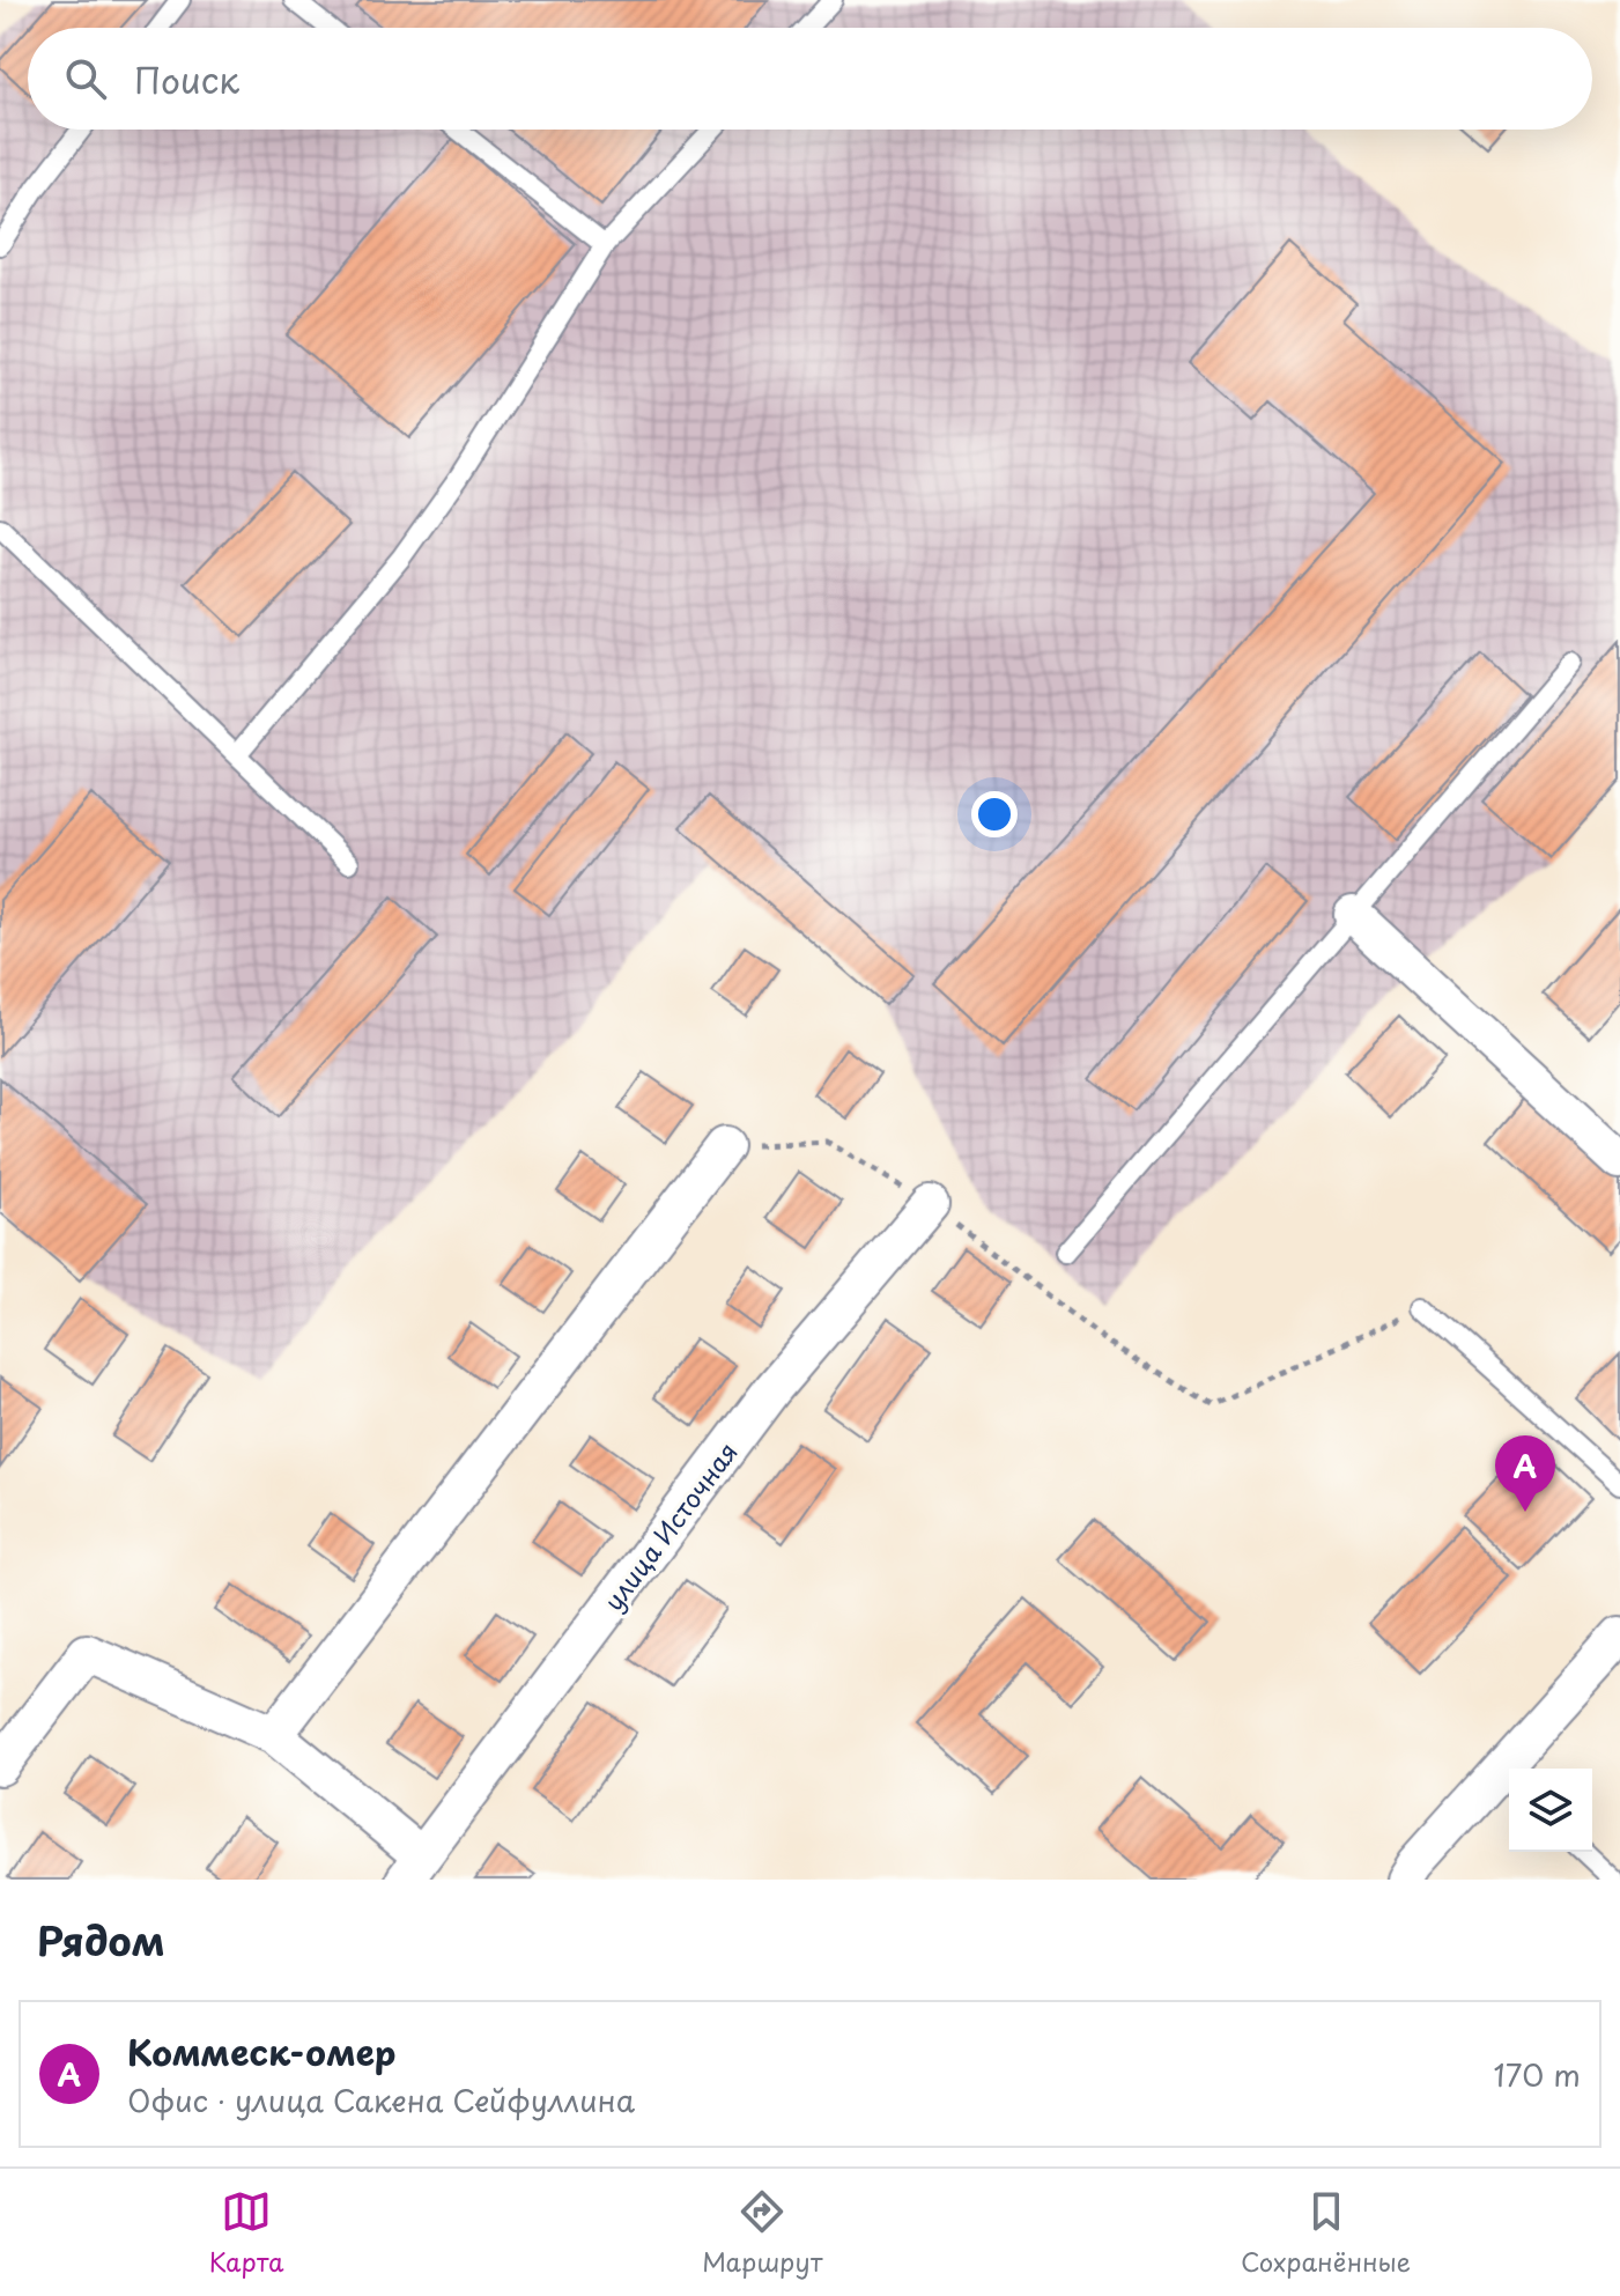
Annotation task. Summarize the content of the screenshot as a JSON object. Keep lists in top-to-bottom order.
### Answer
{
  "streets": {
    "street": ["улица Источная"]
  },
  "page": {
    "search": "Поиск",
    "pins": "A",
    "heading": "Рядом",
    "list": [
      {
        "mark": "A",
        "name": "Коммеск-омер",
        "note": "Офис · улица Сакена Сейфуллина",
        "value": "170 m"
      }
    ],
    "nav": ["Карта", "Маршрут", "Сохранённые"]
  }
}
